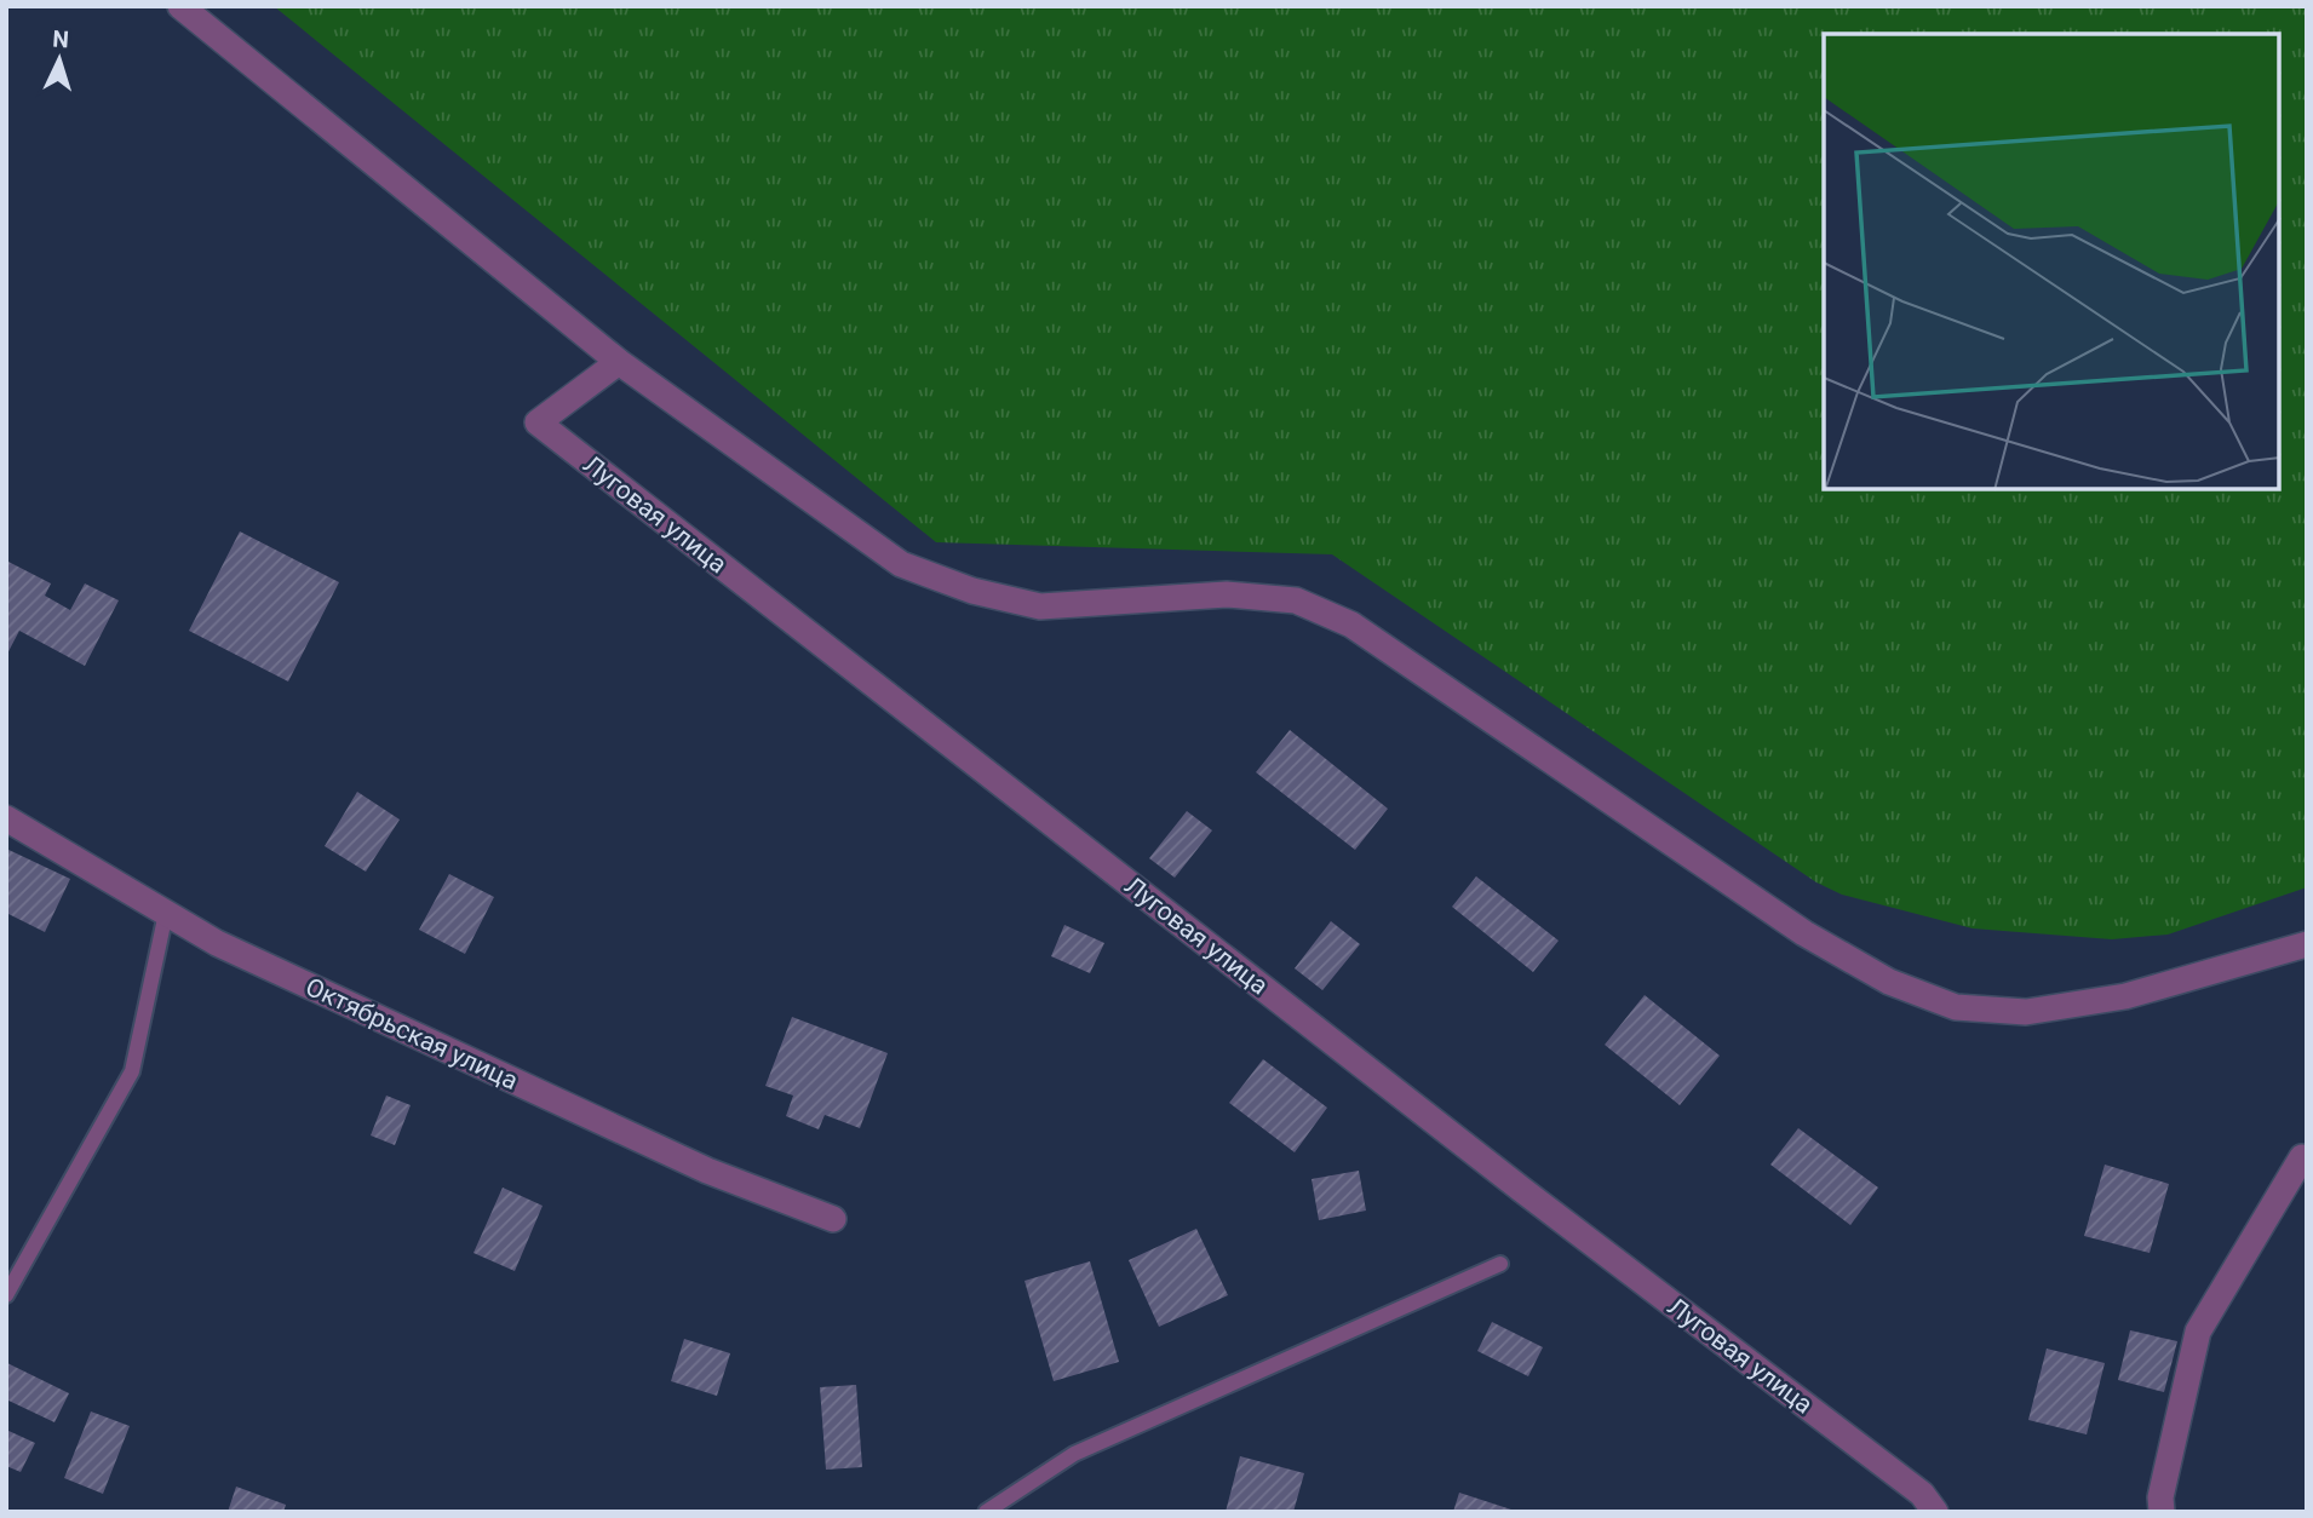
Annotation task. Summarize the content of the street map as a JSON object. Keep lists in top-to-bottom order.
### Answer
{
  "streets": {
    "street": ["Луговая улица", "Октябрьская улица"]
  },
  "north": "top"
}
